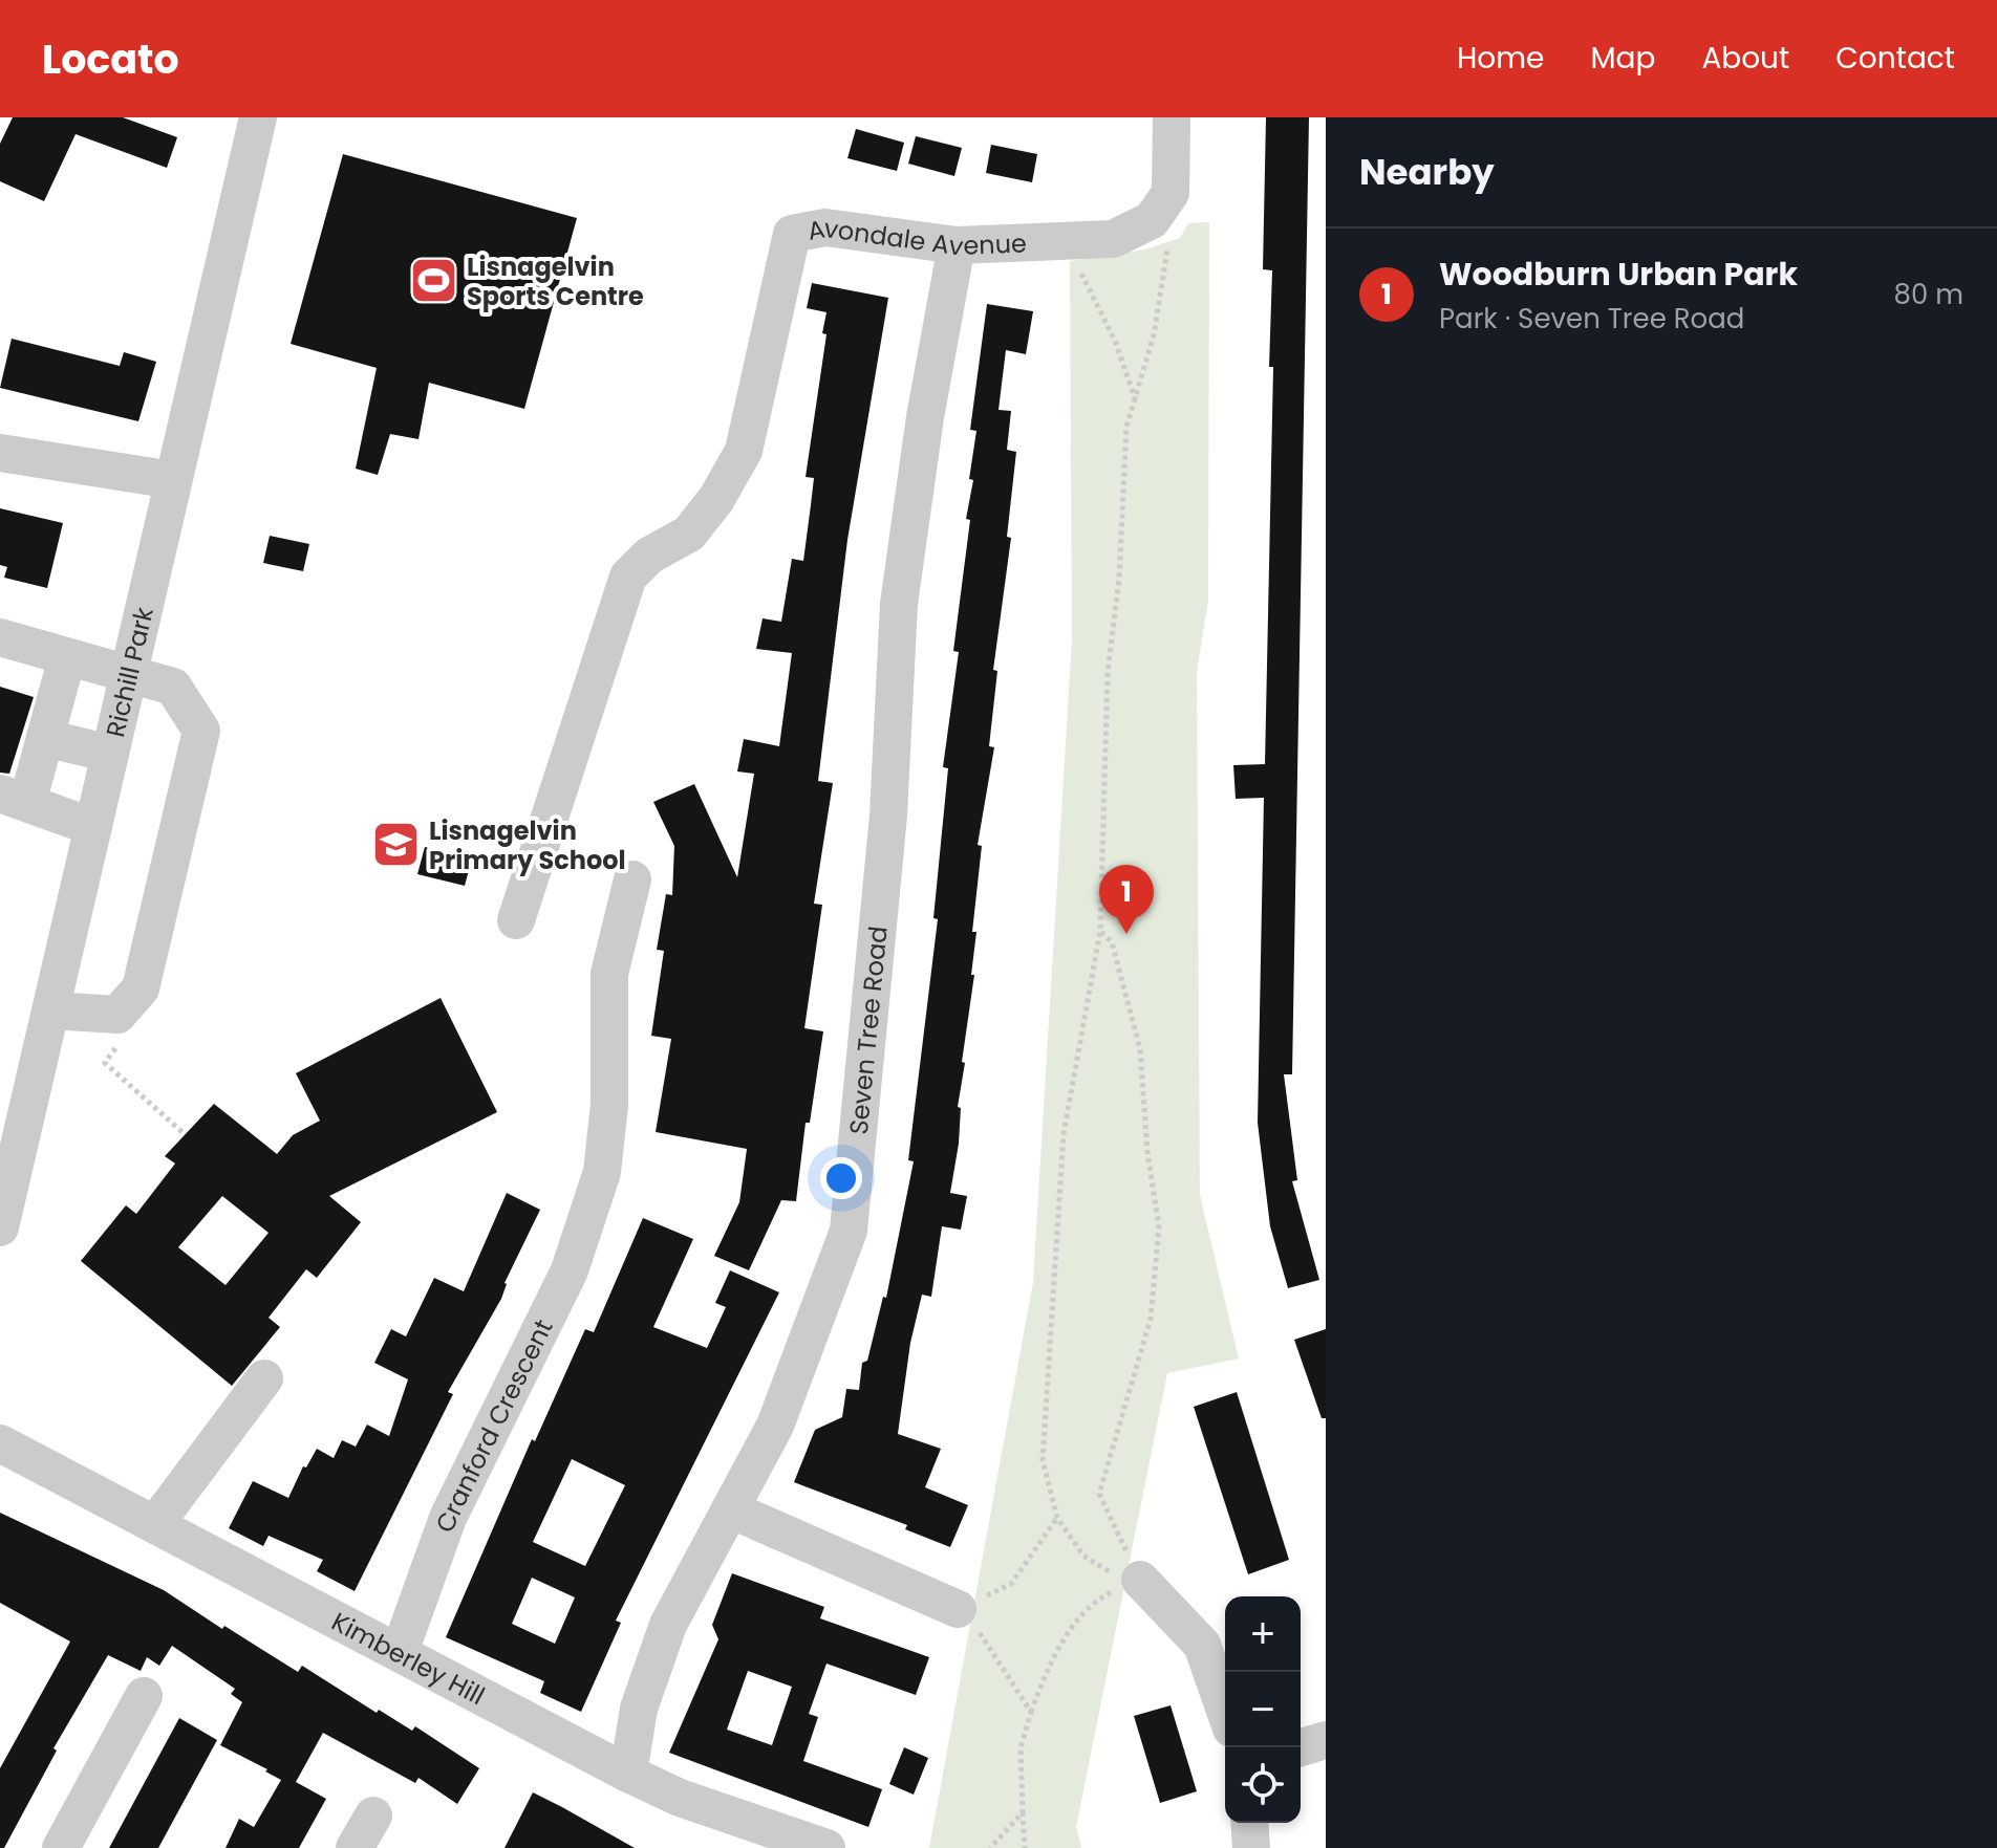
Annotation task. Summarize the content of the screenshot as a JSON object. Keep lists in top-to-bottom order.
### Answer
{
  "streets": {
    "street": [
      "Avondale Avenue",
      "Richill Park",
      "Seven Tree Road",
      "Cranford Crescent",
      "Kimberley Hill"
    ]
  },
  "crossings": [
    ["Avondale Avenue", "Seven Tree Road"],
    ["Seven Tree Road", "Kimberley Hill"],
    ["Cranford Crescent", "Kimberley Hill"]
  ],
  "places": {
    "sports": ["Lisnagelvin Sports Centre"],
    "school or university": ["Lisnagelvin Primary School"]
  },
  "page": {
    "header": "Locato",
    "nav": [
      "Home",
      "Map",
      "About",
      "Contact"
    ],
    "heading": "Nearby",
    "list": [
      {
        "mark": "1",
        "name": "Woodburn Urban Park",
        "note": "Park · Seven Tree Road",
        "value": "80 m"
      }
    ],
    "pins": "1",
    "map_buttons": ["+", "−"]
  }
}
